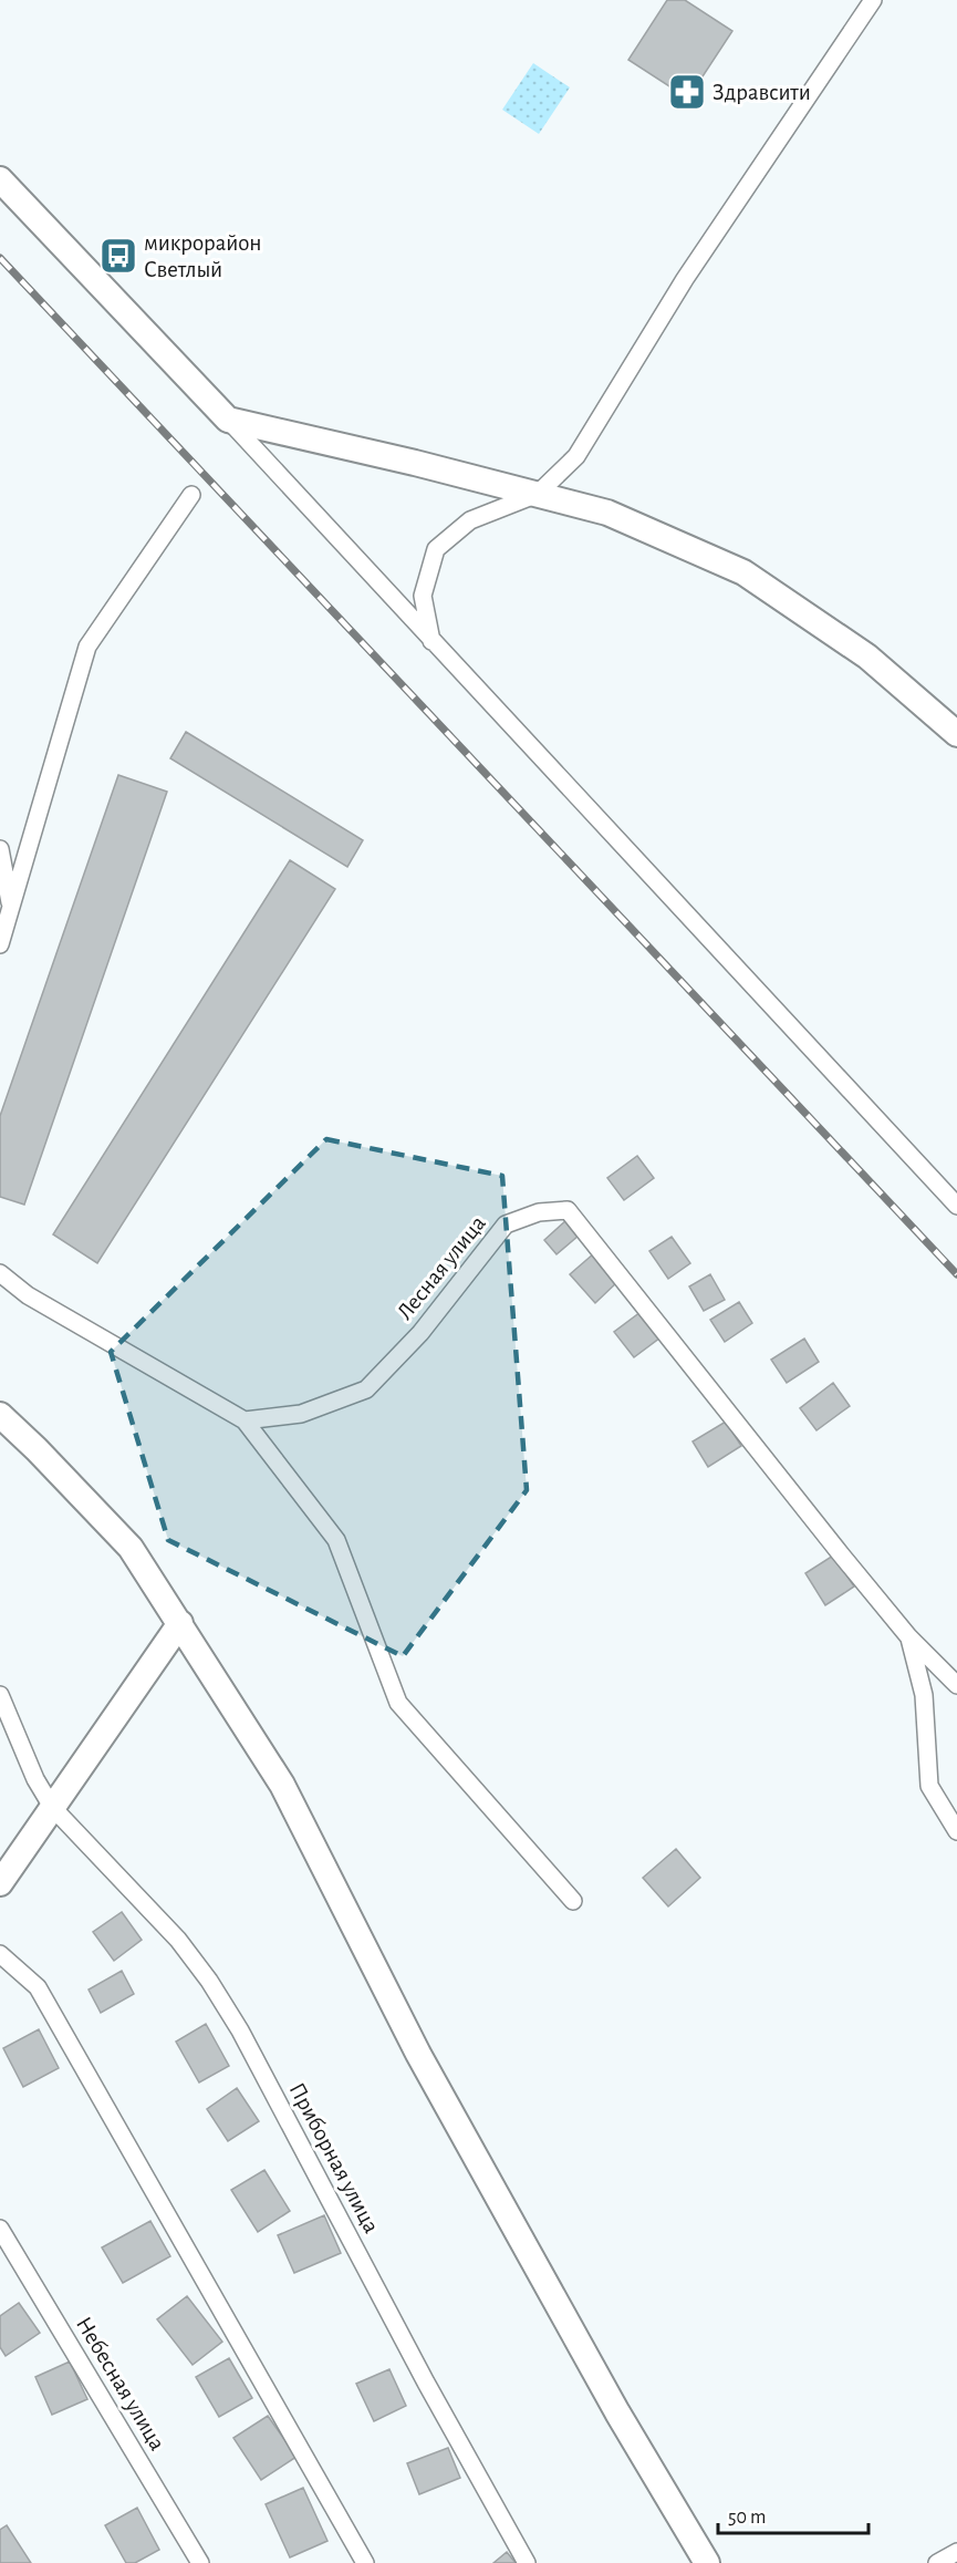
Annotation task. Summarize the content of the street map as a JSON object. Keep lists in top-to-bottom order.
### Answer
{
  "streets": {
    "street": ["Лесная улица", "Приборная улица", "Небесная улица"]
  },
  "places": {
    "pharmacy": ["Здравсити"],
    "bus stop": ["микрорайон Светлый"]
  },
  "scale_bar": "50 m"
}
